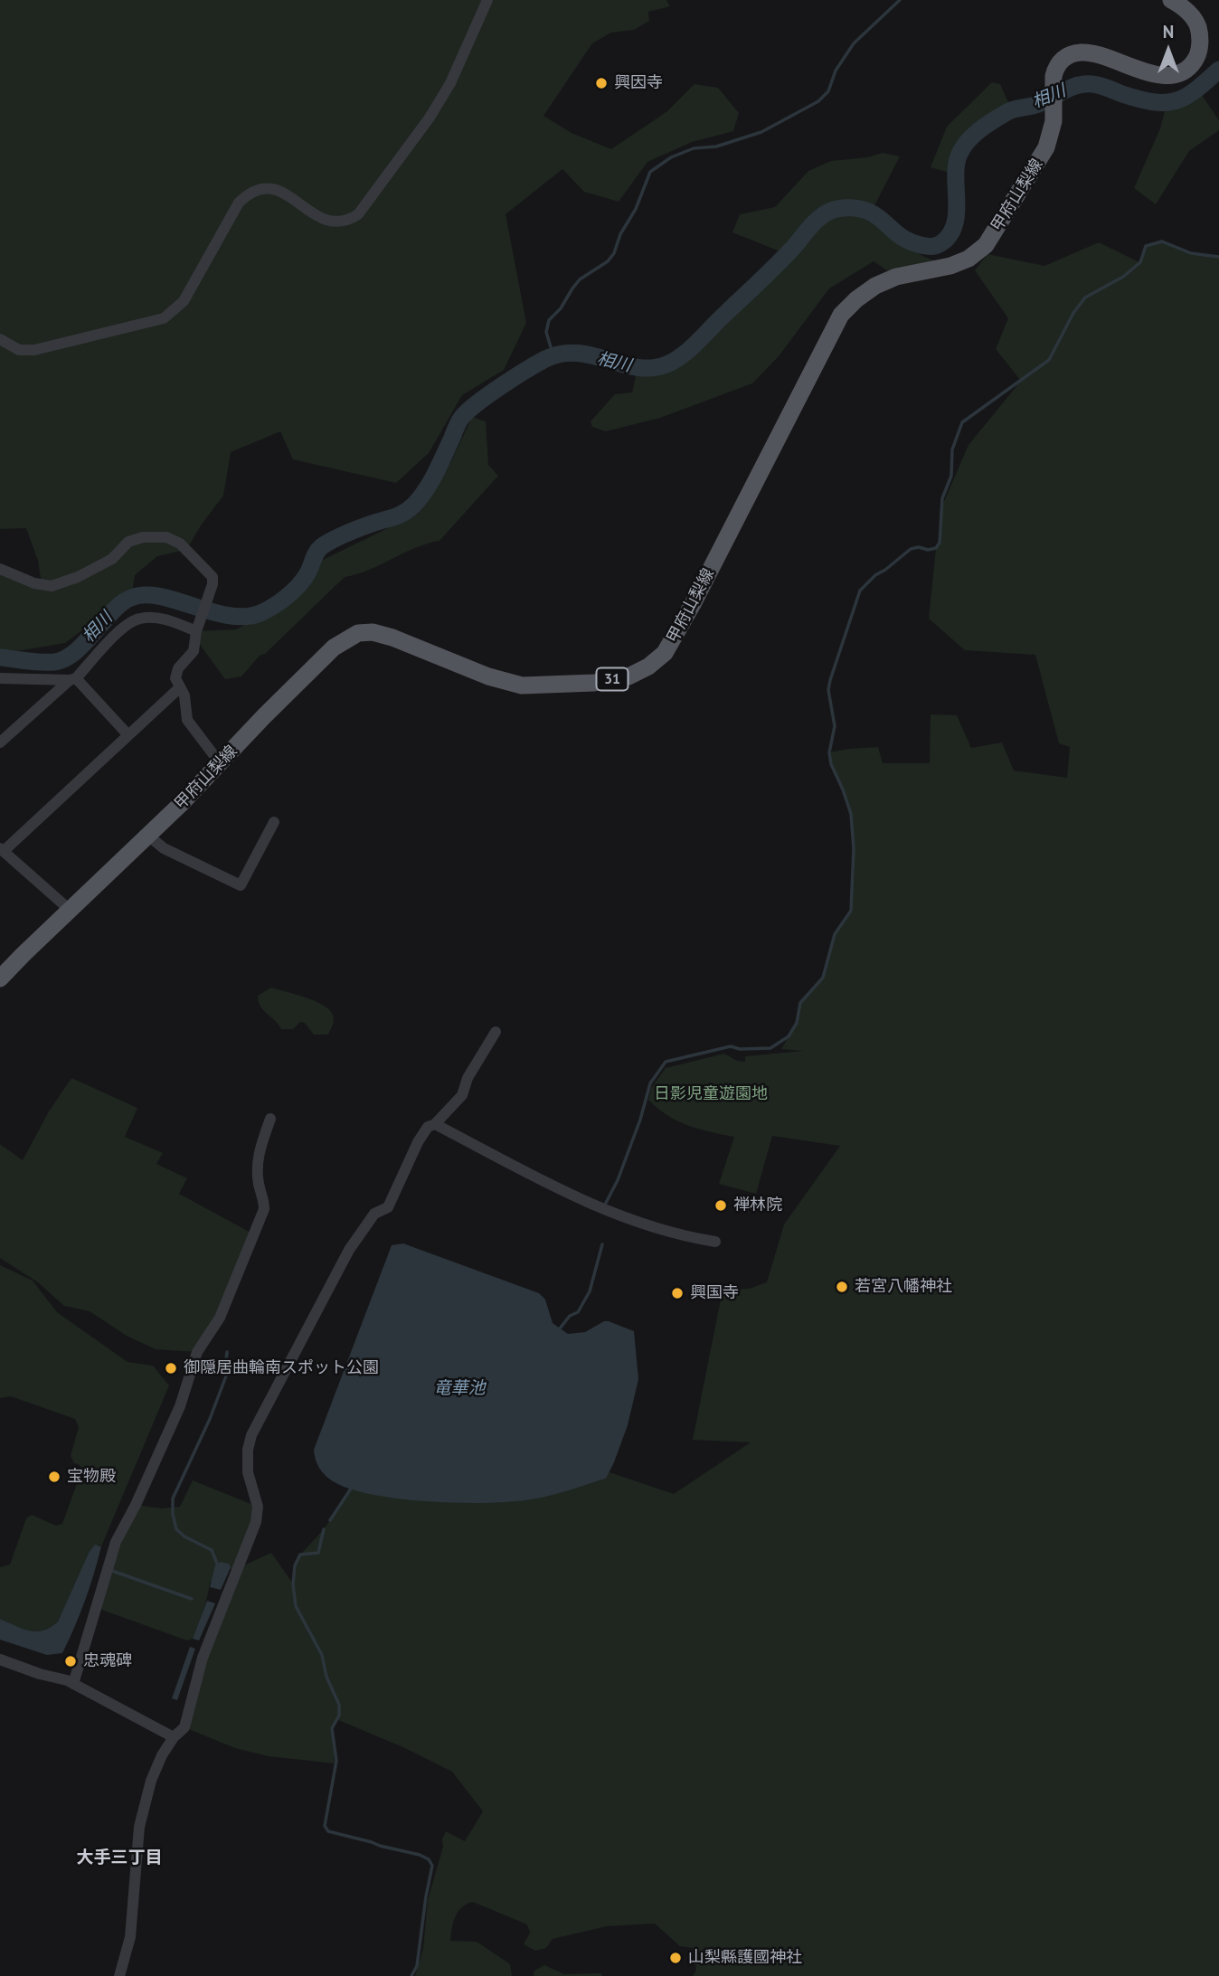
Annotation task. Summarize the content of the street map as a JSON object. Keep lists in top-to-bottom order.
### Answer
{
  "streets": {
    "main road": ["甲府山梨線", "31"]
  },
  "districts": ["大手三丁目"],
  "water": ["相川", "竜華池"],
  "parks": ["日影児童遊園地"],
  "places": [
    "興因寺",
    "禅林院",
    "若宮八幡神社",
    "興国寺",
    "御隠居曲輪南スポット公園",
    "宝物殿",
    "忠魂碑",
    "山梨縣護國神社"
  ],
  "north": "top"
}
